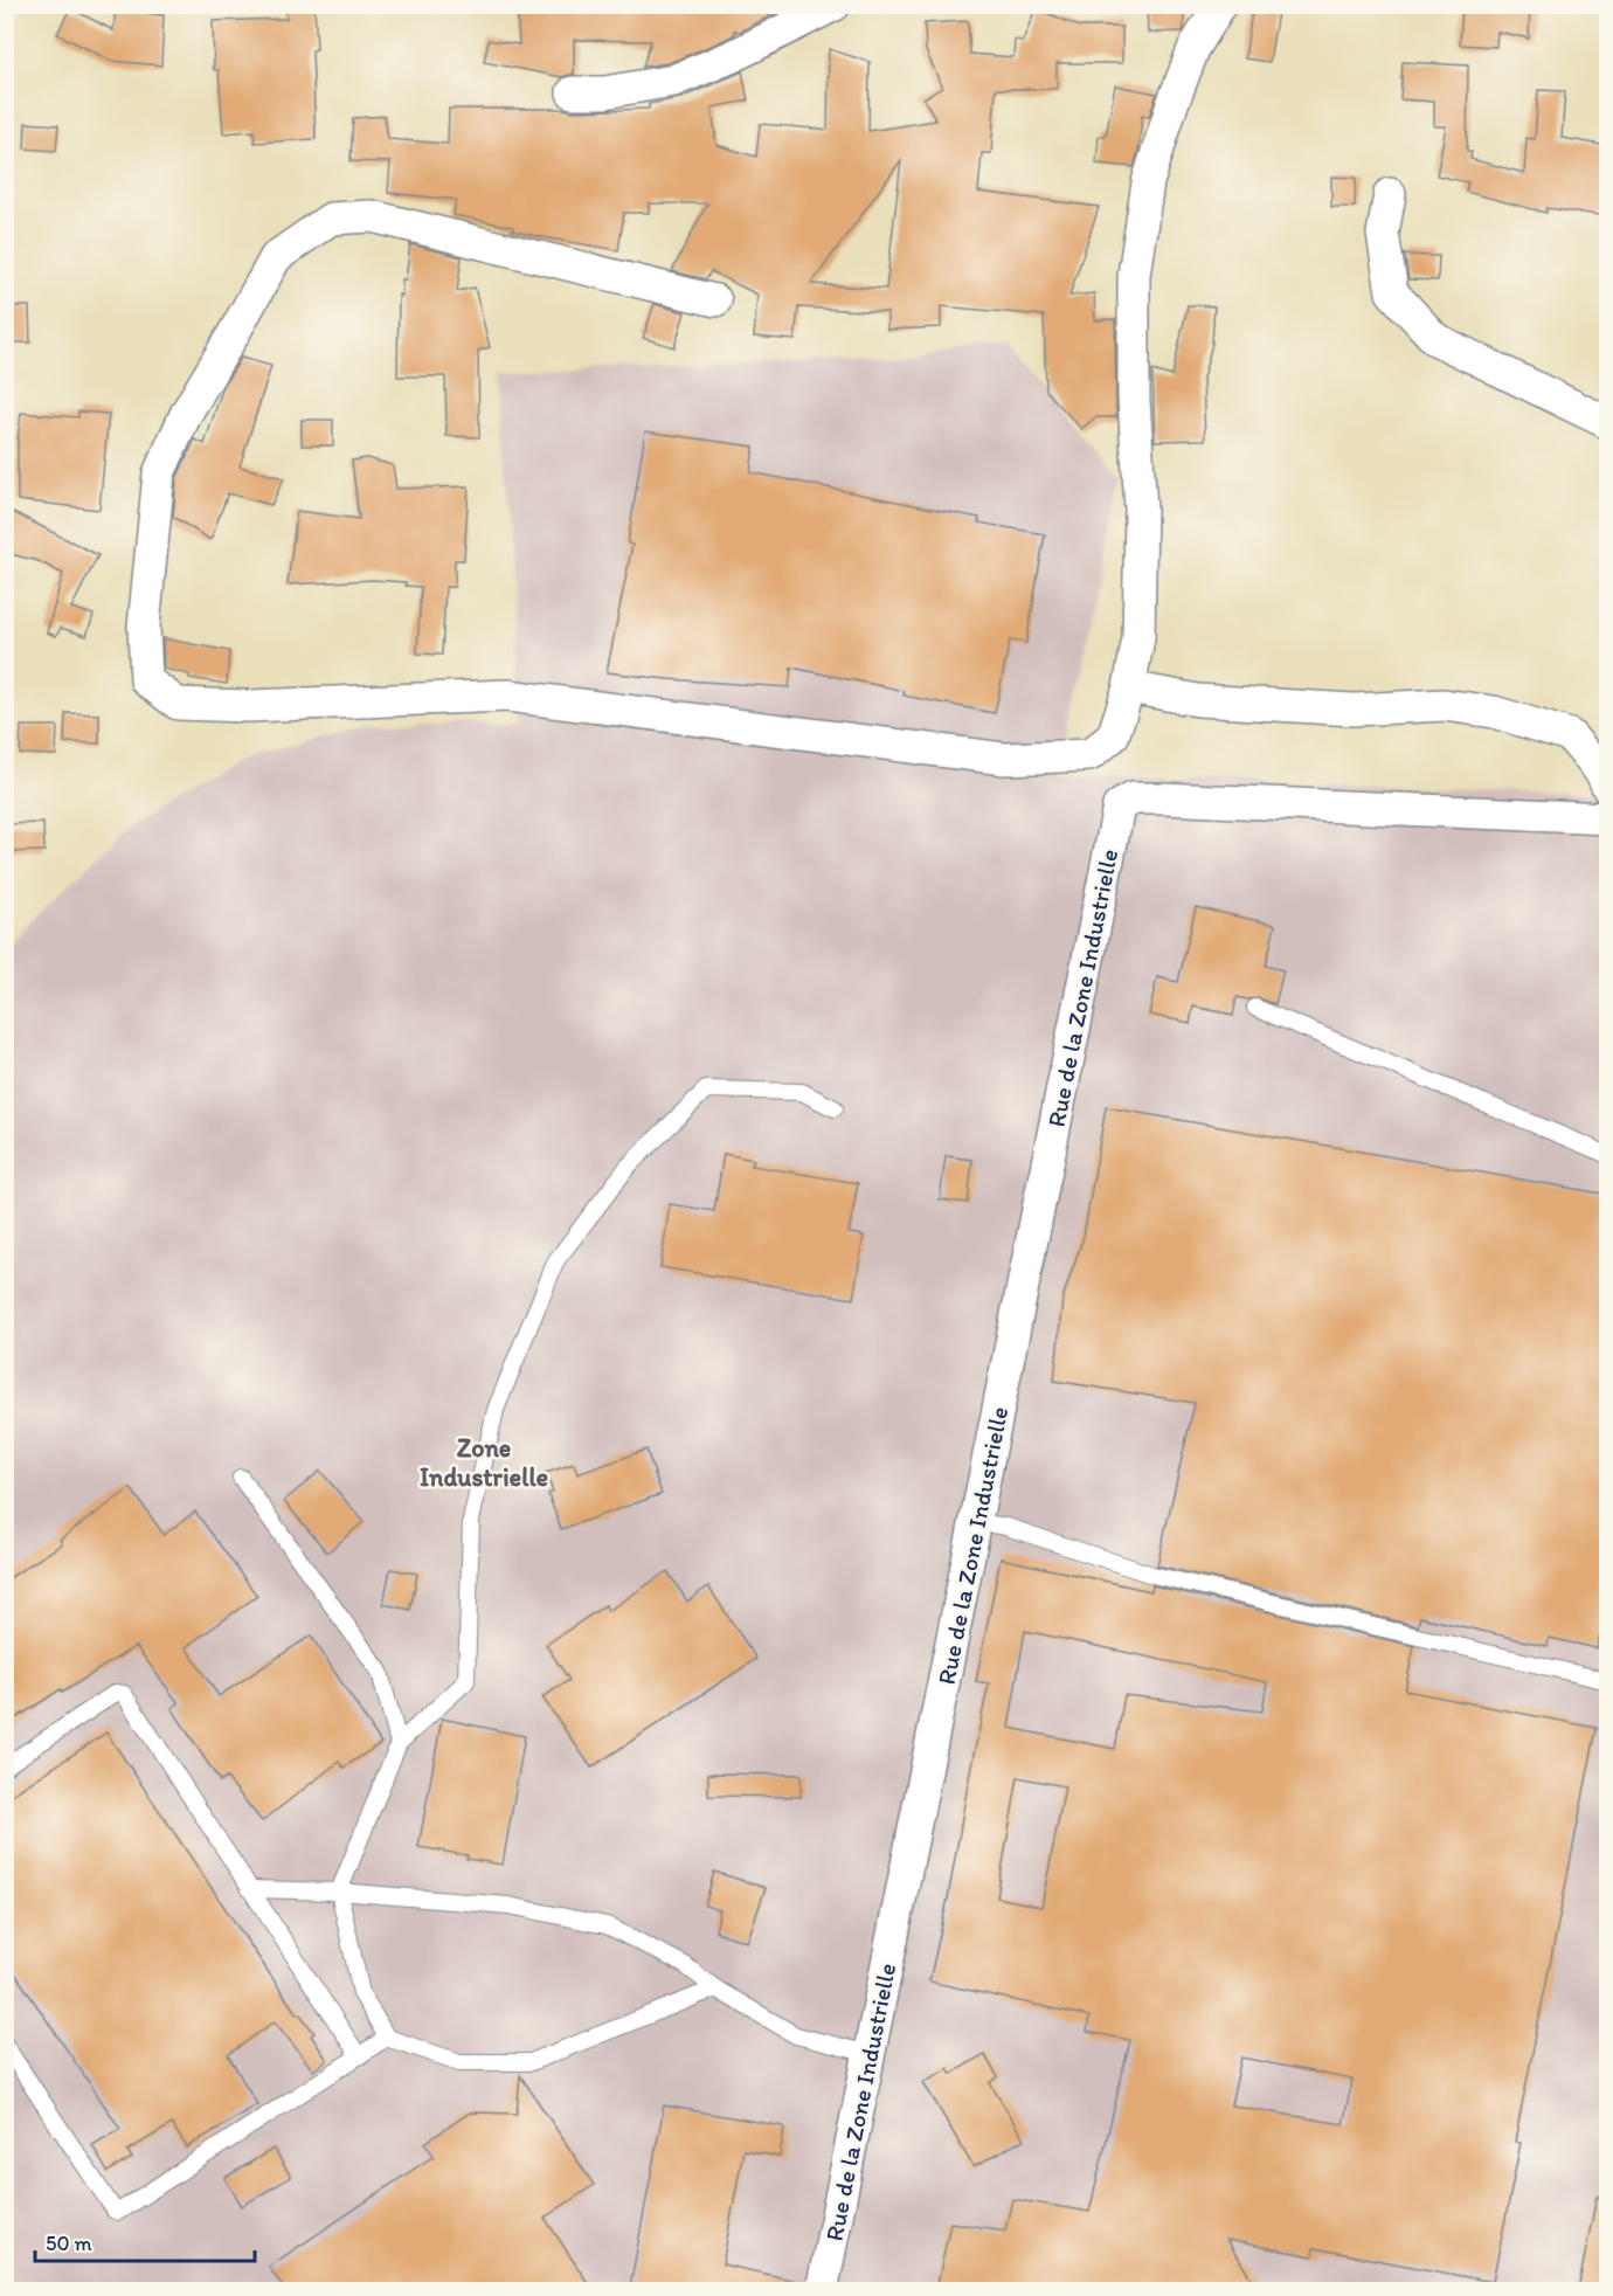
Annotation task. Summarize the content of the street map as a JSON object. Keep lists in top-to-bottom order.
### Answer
{
  "streets": {
    "street": ["Rue de la Zone Industrielle"]
  },
  "districts": ["Zone Industrielle"],
  "scale_bar": "50 m"
}
